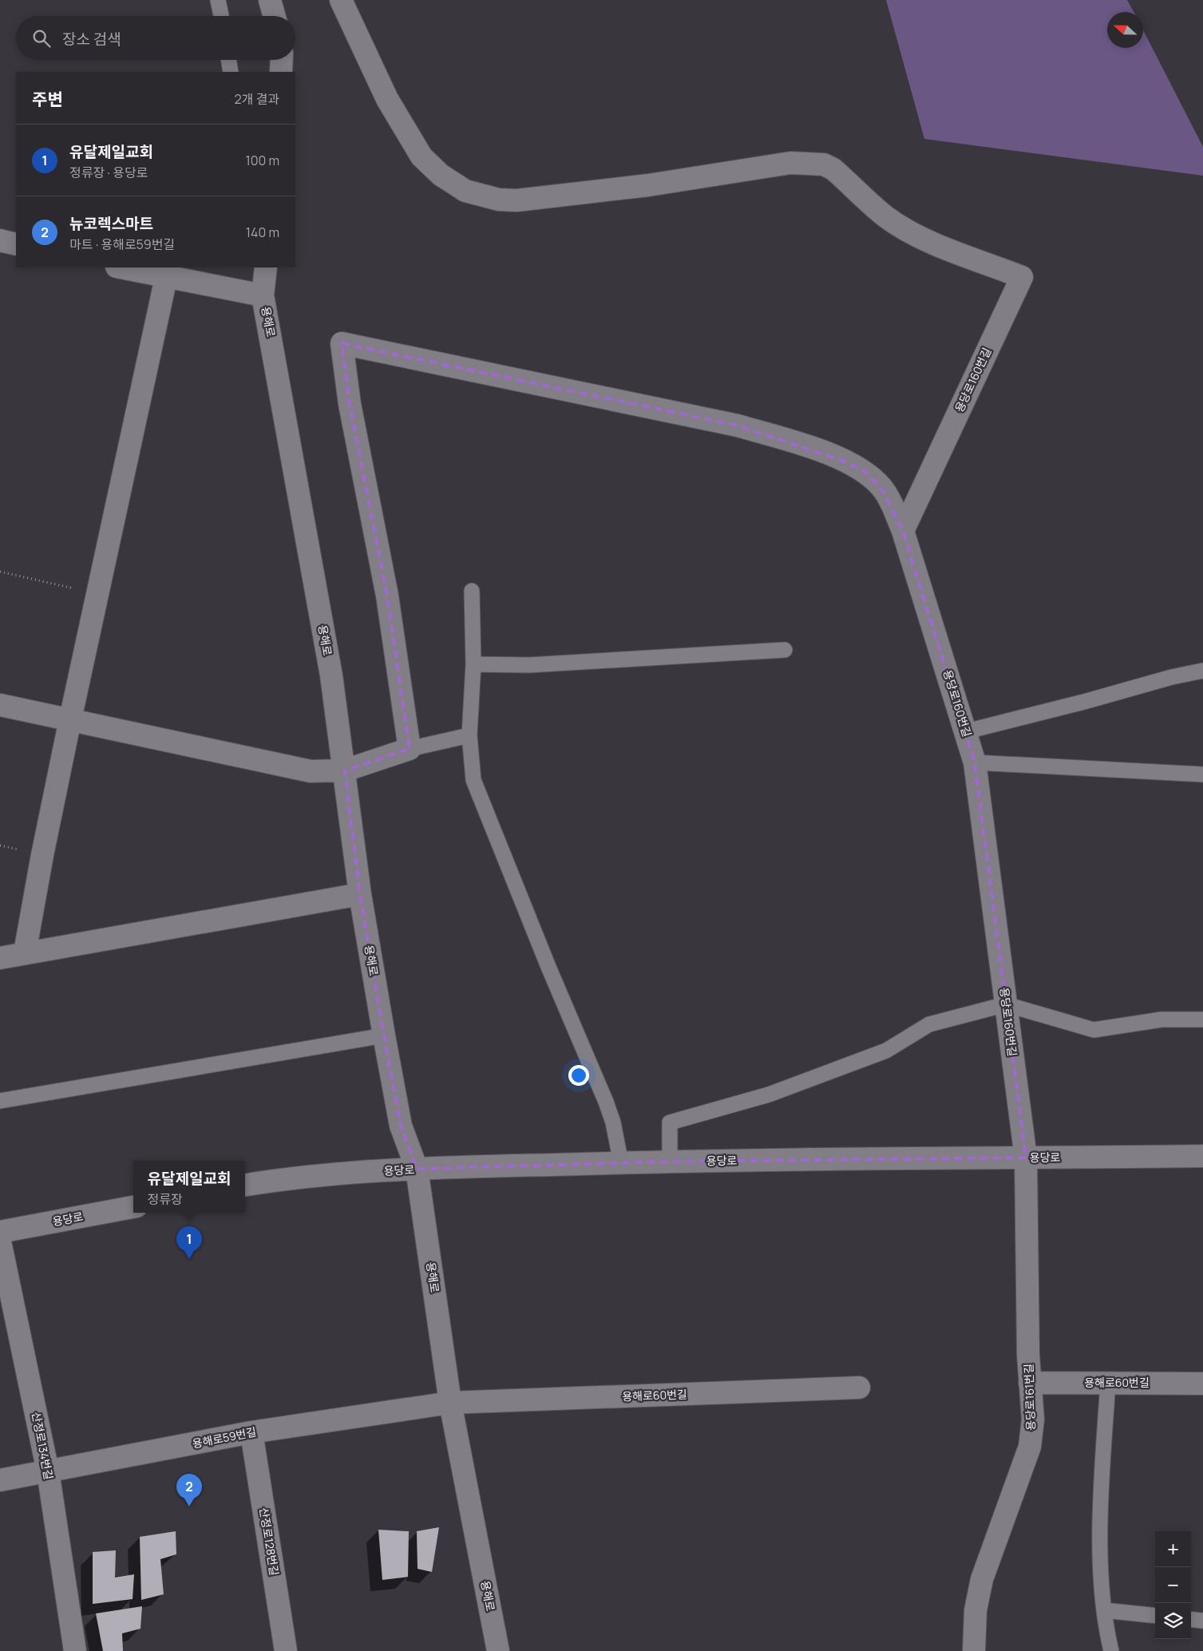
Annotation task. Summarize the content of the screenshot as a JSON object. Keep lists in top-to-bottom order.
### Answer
{
  "streets": {
    "street": [
      "용해로",
      "용당로160번길",
      "용당로",
      "용해로60번길",
      "용당로161번길",
      "용해로59번길",
      "산정로134번길",
      "산정로128번길"
    ]
  },
  "crossings": [
    ["용해로", "용당로"],
    ["용해로", "용해로60번길"],
    ["용해로", "용해로59번길"],
    ["용당로160번길", "용당로"],
    ["용당로160번길", "용당로161번길"],
    ["용당로", "용당로161번길"],
    ["용해로60번길", "용당로161번길"],
    ["용해로60번길", "용해로59번길"],
    ["용해로59번길", "산정로134번길"],
    ["용해로59번길", "산정로128번길"]
  ],
  "north": "left",
  "page": {
    "search": "장소 검색",
    "heading": ["주변", "2개 결과"],
    "list": [
      {
        "mark": "1",
        "name": "유달제일교회",
        "note": "정류장 · 용당로",
        "value": "100 m"
      },
      {
        "mark": "2",
        "name": "뉴코렉스마트",
        "note": "마트 · 용해로59번길",
        "value": "140 m"
      }
    ],
    "popup": ["유달제일교회", "정류장"],
    "pins": ["1", "2"],
    "map_buttons": ["+", "−"]
  }
}
